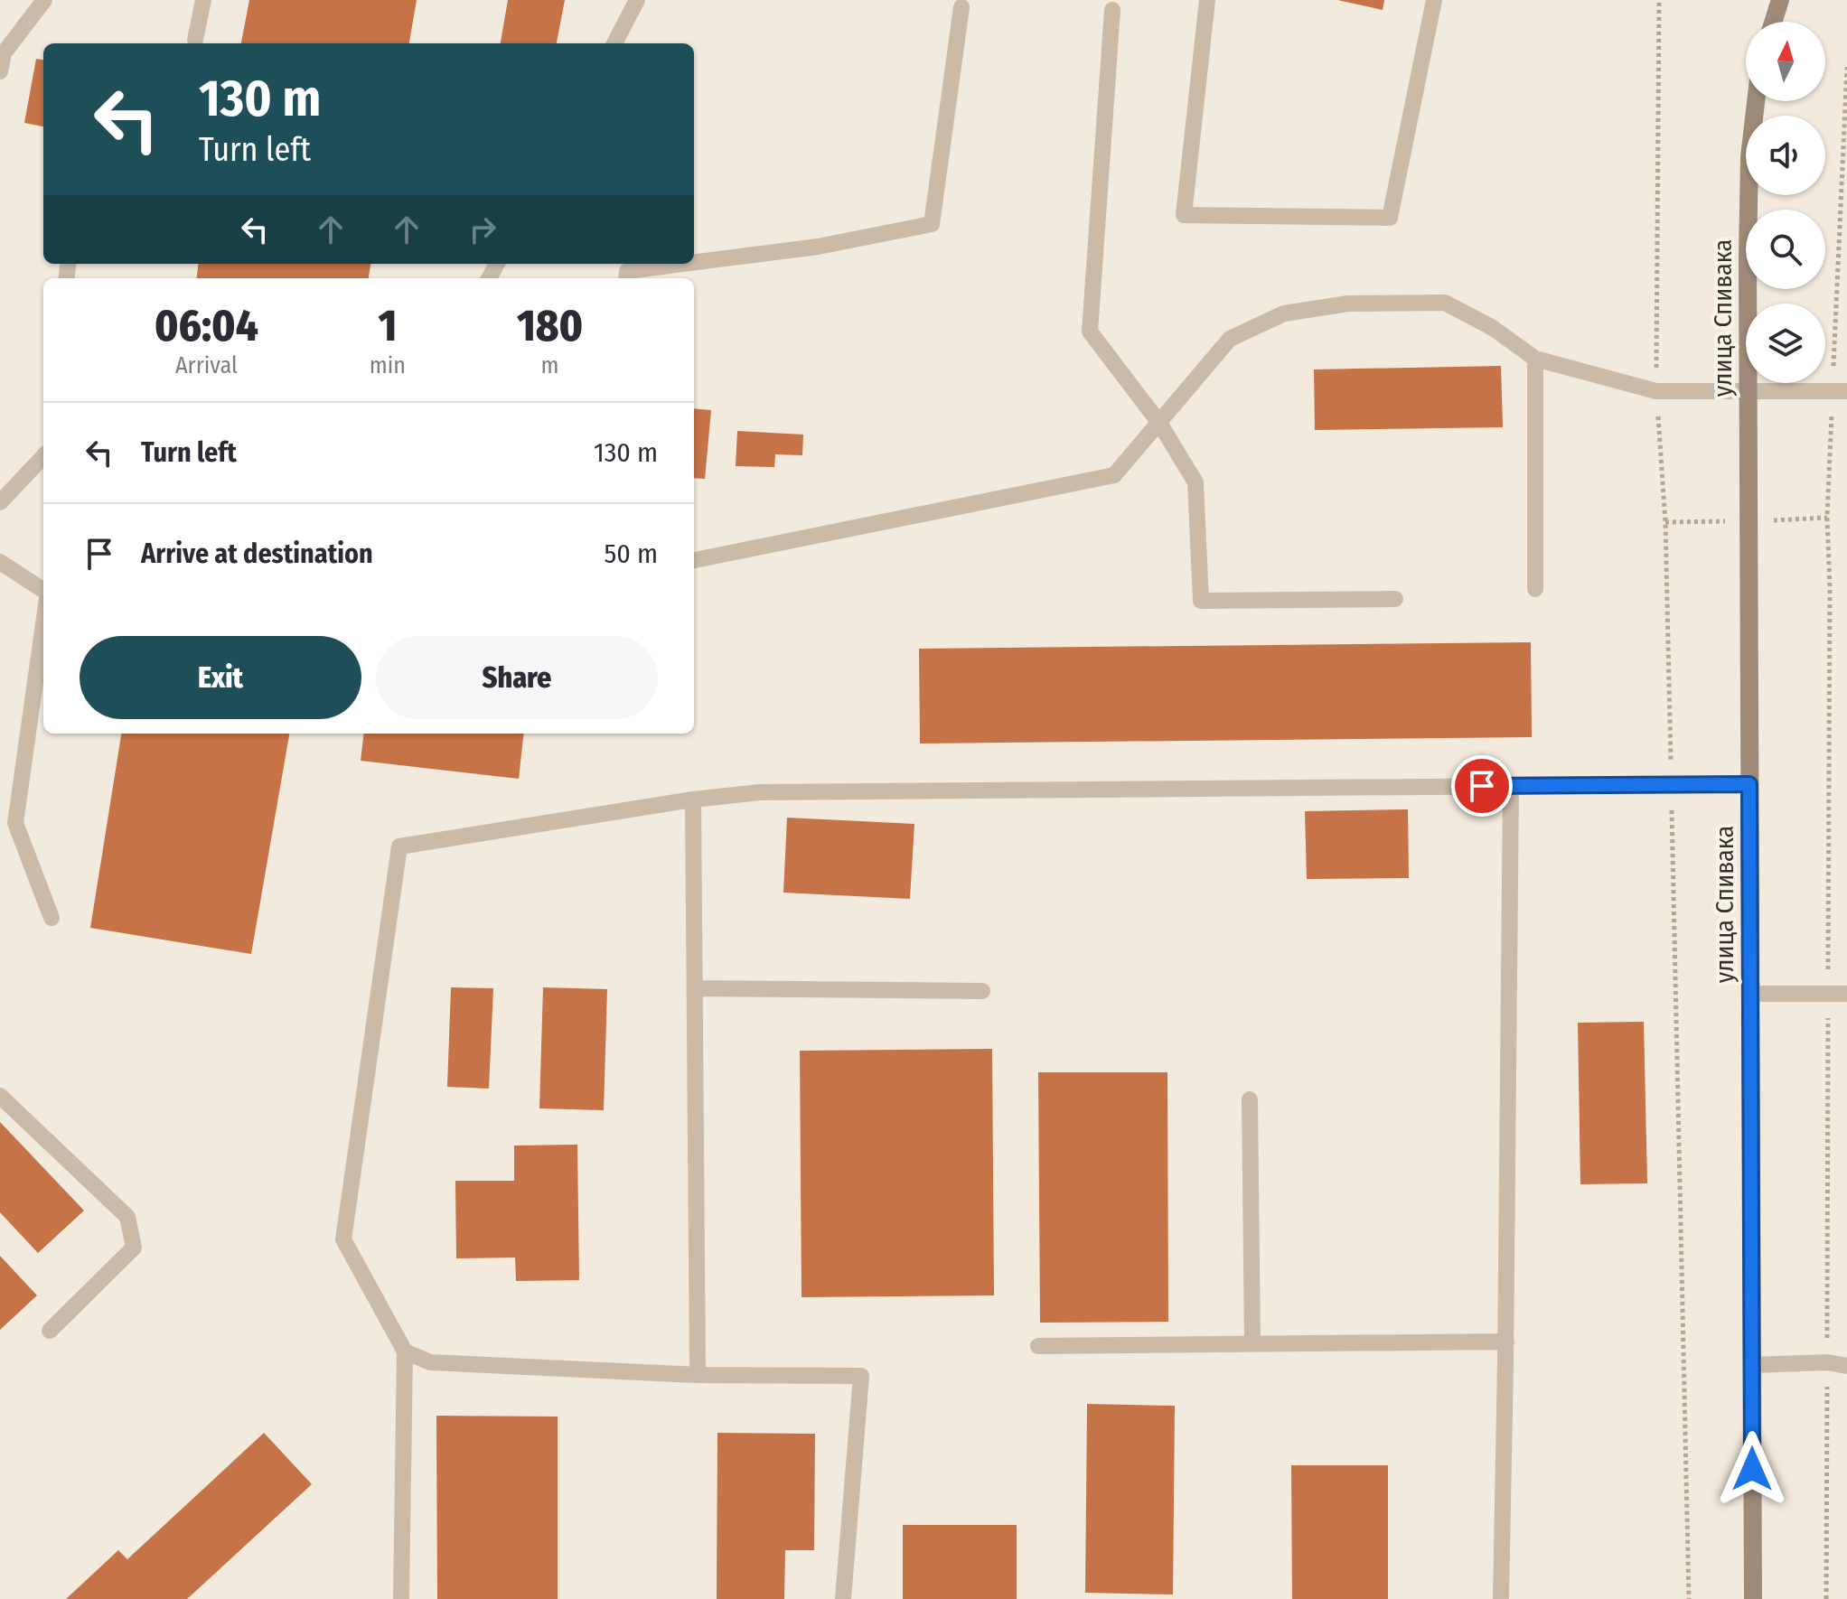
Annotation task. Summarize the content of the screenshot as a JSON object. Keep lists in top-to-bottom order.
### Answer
{
  "streets": {
    "main road": ["улица Спивака"]
  },
  "north": "top",
  "page": {
    "turn": ["130 m", "Turn left"],
    "eta": [
      "06:04",
      "Arrival",
      "1",
      "min",
      "180",
      "m"
    ],
    "list": [
      {
        "name": "Turn left",
        "value": "130 m"
      },
      {
        "name": "Arrive at destination",
        "value": "50 m"
      }
    ],
    "buttons": ["Exit", "Share"]
  }
}
